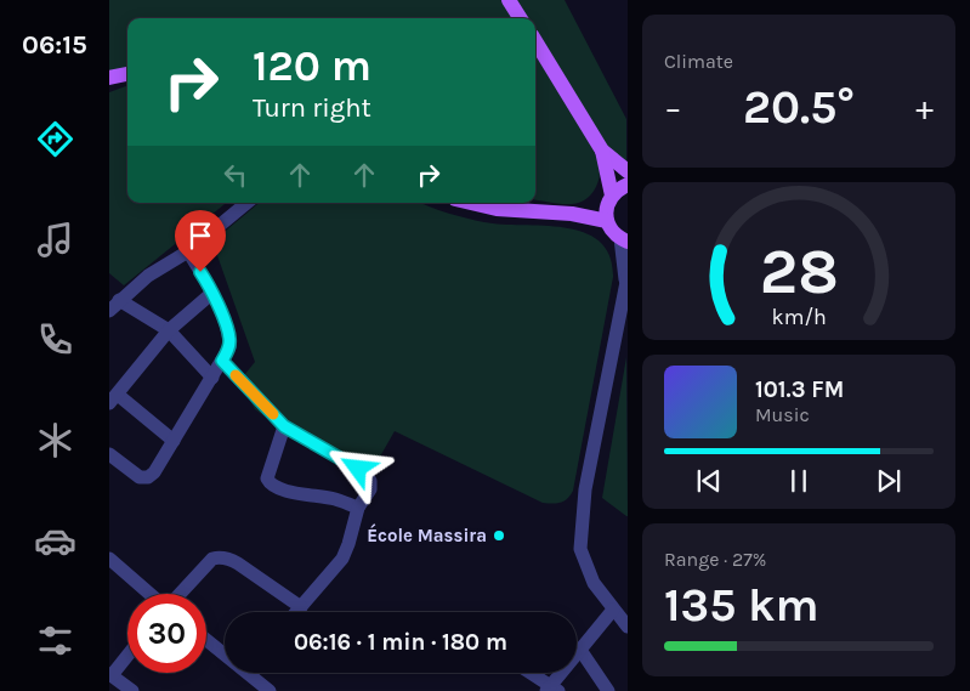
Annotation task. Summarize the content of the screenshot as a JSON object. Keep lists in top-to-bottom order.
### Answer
{
  "places": ["École Massira"],
  "page": {
    "tabs": "06:15",
    "tile": [
      "Climate",
      ["Range · 27%", "135 km"]
    ],
    "turn": ["120 m", "Turn right"],
    "heat": ["−", "20.5°", "+"],
    "song": ["101.3 FM", "Music"],
    "limit": "30",
    "trip": "06:16 · 1 min · 180 m",
    "gauge": ["28", "km/h"]
  }
}
